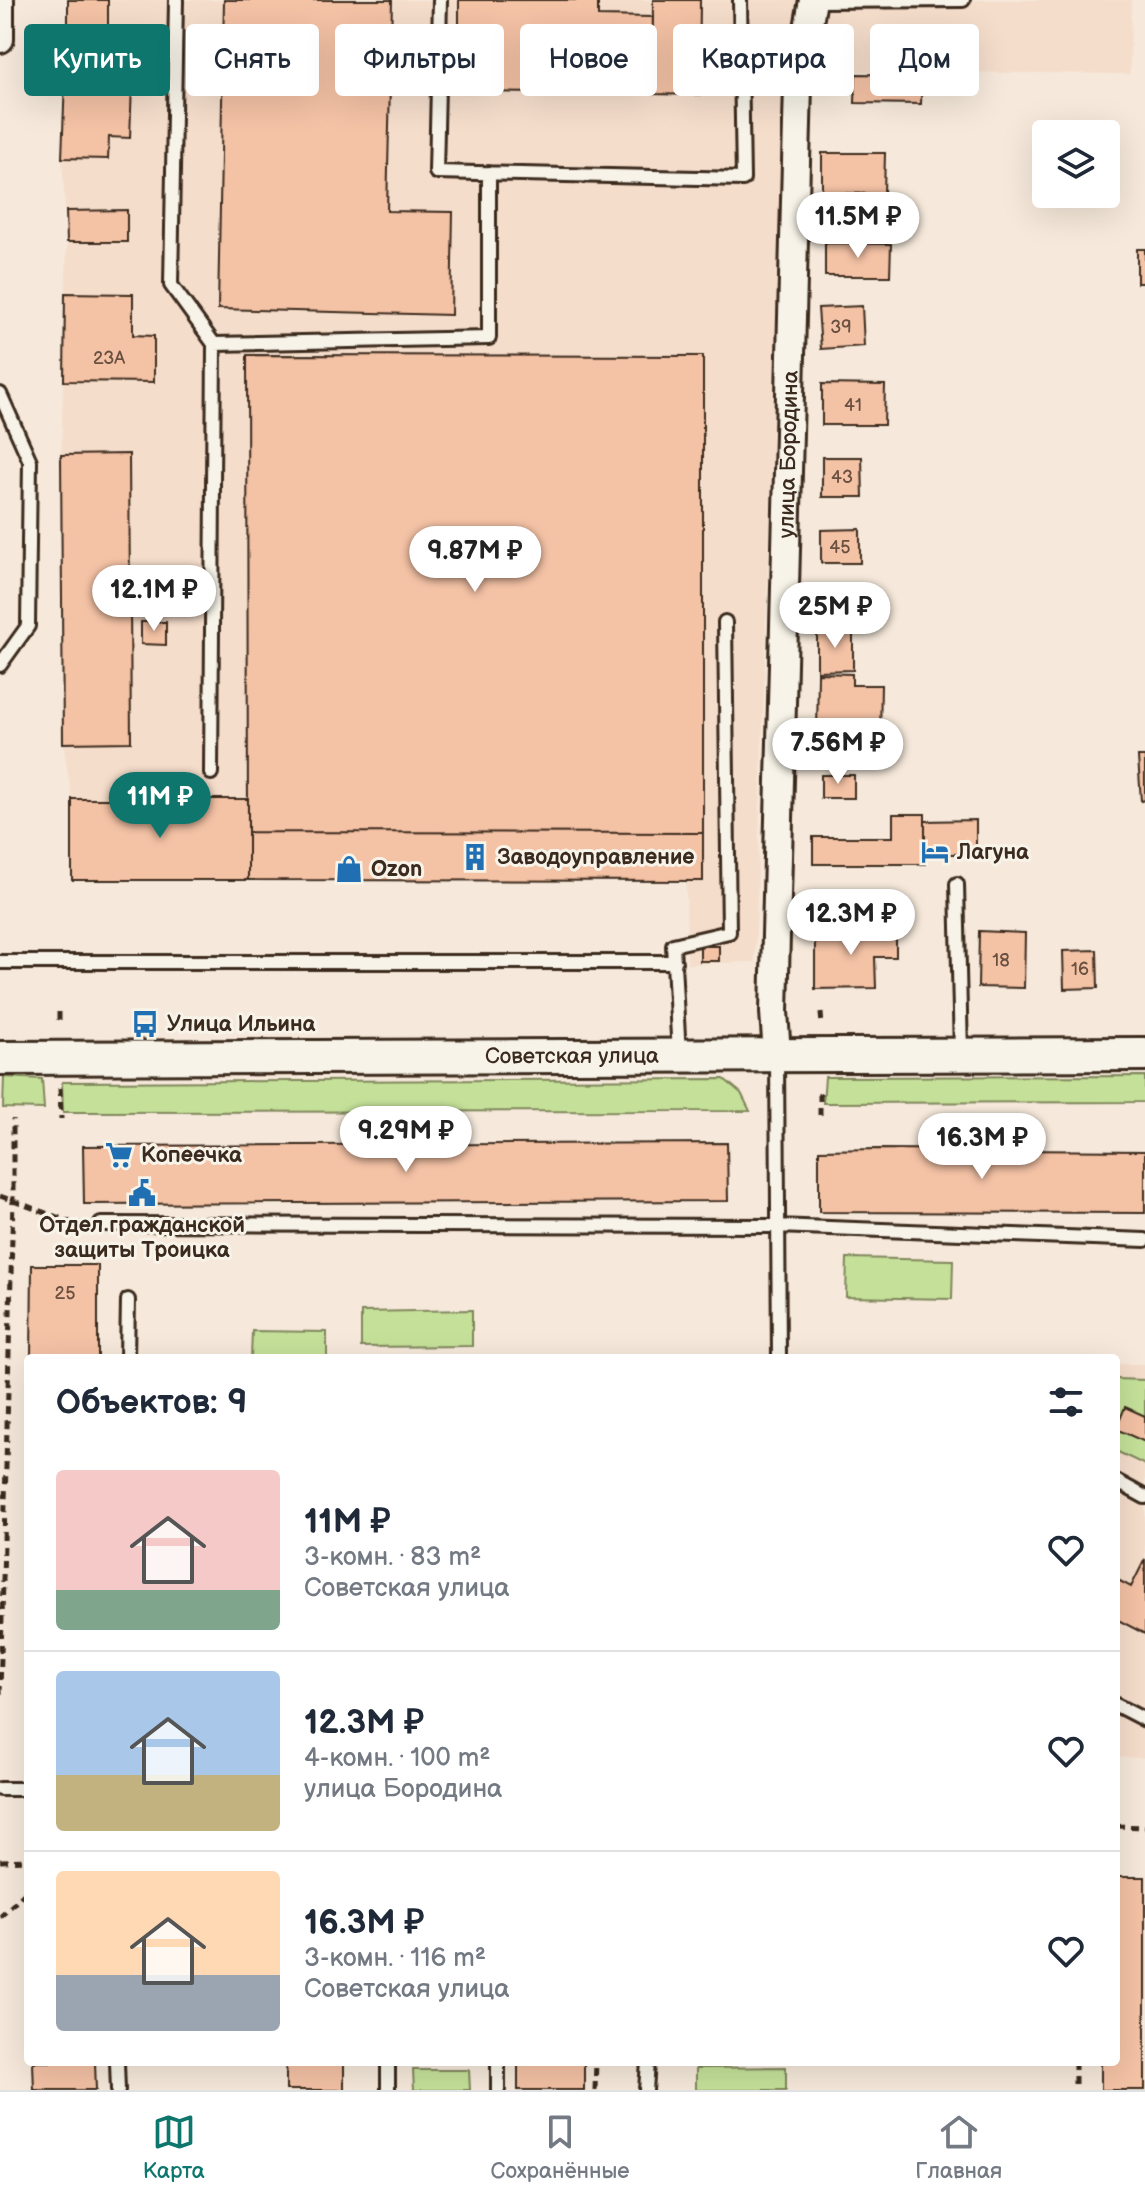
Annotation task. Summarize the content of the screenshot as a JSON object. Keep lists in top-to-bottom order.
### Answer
{
  "streets": {
    "street": ["улица Бородина", "Советская улица"]
  },
  "crossings": [
    ["улица Бородина", "Советская улица"]
  ],
  "places": {
    "hotel": ["Лагуна"],
    "building": ["Заводоуправление"],
    "shop": ["Ozon"],
    "bus stop": ["Улица Ильина"],
    "supermarket": ["Копеечка"],
    "public building": ["Отдел гражданской защиты Троицка"]
  },
  "house_numbers": [
    "39",
    "23А",
    "41",
    "43",
    "45",
    "18",
    "16",
    "25"
  ],
  "page": {
    "chip": [
      "Купить",
      "Снять",
      "Фильтры",
      "Новое",
      "Квартира",
      "Дом"
    ],
    "price": [
      "11.5M ₽",
      "9.87M ₽",
      "12.1M ₽",
      "25M ₽",
      "7.56M ₽",
      "11M ₽",
      "12.3M ₽",
      "9.29M ₽",
      "16.3M ₽"
    ],
    "heading": "Объектов: 9",
    "list": [
      {
        "name": "11M ₽",
        "note": "3-комн. · 83 m² · Советская улица"
      },
      {
        "name": "12.3M ₽",
        "note": "4-комн. · 100 m² · улица Бородина"
      },
      {
        "name": "16.3M ₽",
        "note": "3-комн. · 116 m² · Советская улица"
      }
    ],
    "tabs": ["Карта", "Сохранённые", "Главная"]
  }
}
